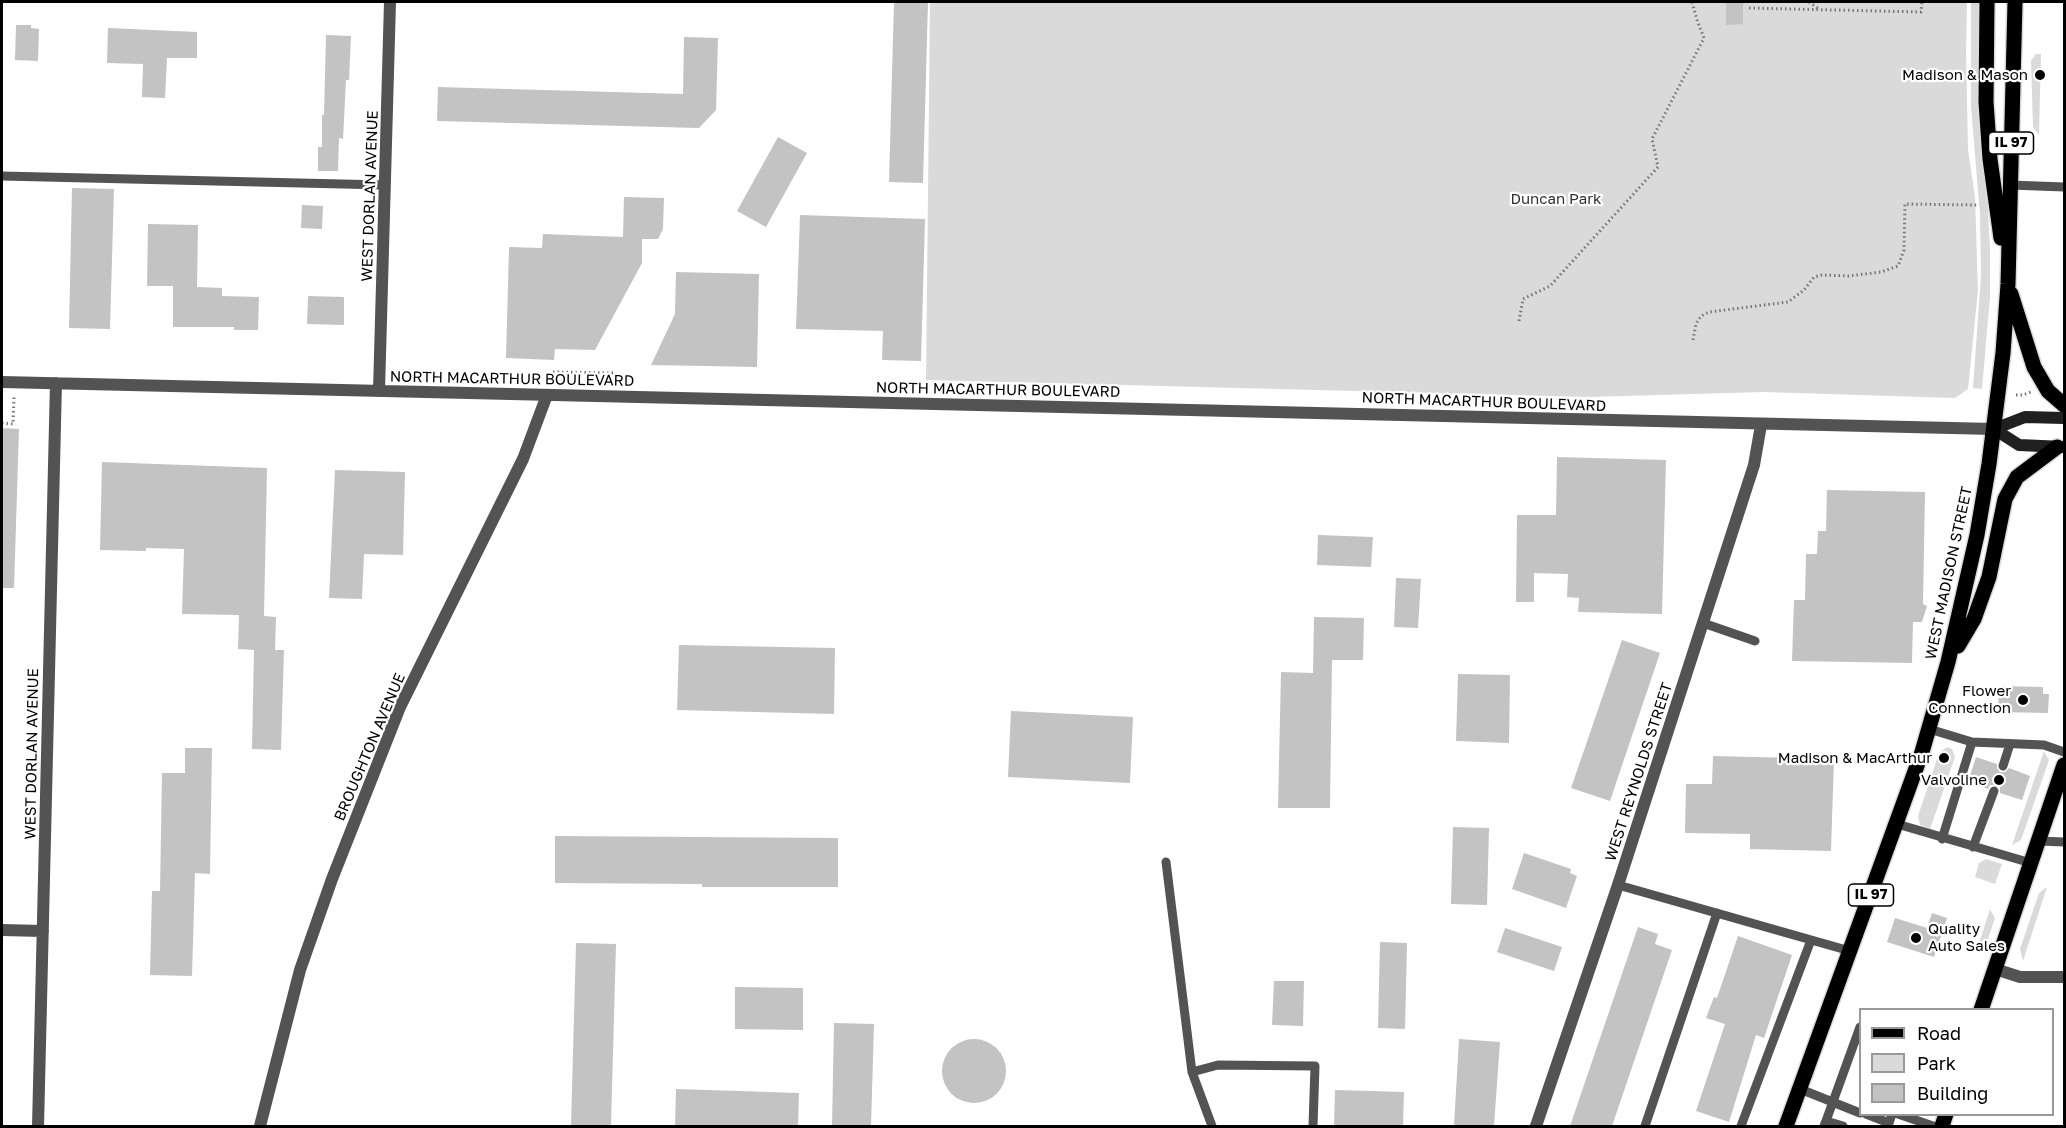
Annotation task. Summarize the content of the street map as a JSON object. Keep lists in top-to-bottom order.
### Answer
{
  "streets": {
    "main road": ["IL 97", "NORTH MACARTHUR BOULEVARD", "WEST MADISON STREET"],
    "street": ["WEST DORLAN AVENUE", "BROUGHTON AVENUE", "WEST REYNOLDS STREET"]
  },
  "crossings": [
    ["WEST DORLAN AVENUE", "NORTH MACARTHUR BOULEVARD"],
    ["NORTH MACARTHUR BOULEVARD", "WEST MADISON STREET"],
    ["NORTH MACARTHUR BOULEVARD", "BROUGHTON AVENUE"],
    ["NORTH MACARTHUR BOULEVARD", "WEST REYNOLDS STREET"]
  ],
  "parks": ["Duncan Park"],
  "places": [
    "Madison & Mason",
    "Flower Connection",
    "Madison & MacArthur",
    "Valvoline",
    "Quality Auto Sales"
  ],
  "legend": ["Road", "Park", "Building"]
}
